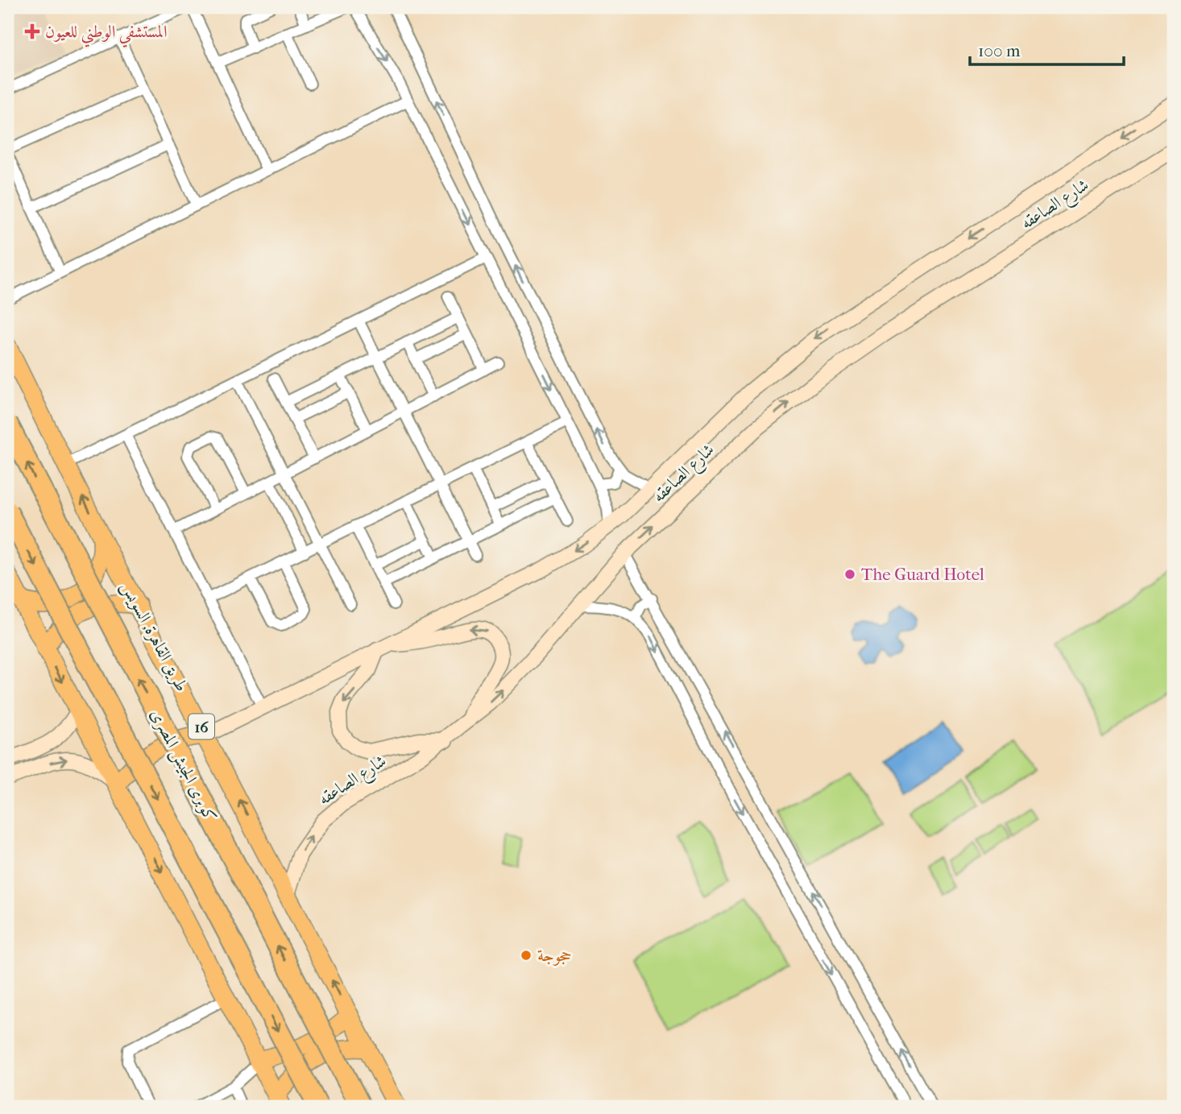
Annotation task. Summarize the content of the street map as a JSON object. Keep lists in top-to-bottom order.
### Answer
{
  "streets": {
    "highway": ["16", "كوبرى الجيش المصرى"],
    "main road": ["طريق القاهرة, السويس"],
    "street": ["شارع الصاعقه"]
  },
  "crossings": [
    ["شارع الصاعقه", "طريق القاهرة, السويس"]
  ],
  "places": {
    "health": ["المستشفي الوطني للعيون"],
    "other": ["The Guard Hotel", "حجوجة"]
  },
  "scale_bar": "100 m"
}
